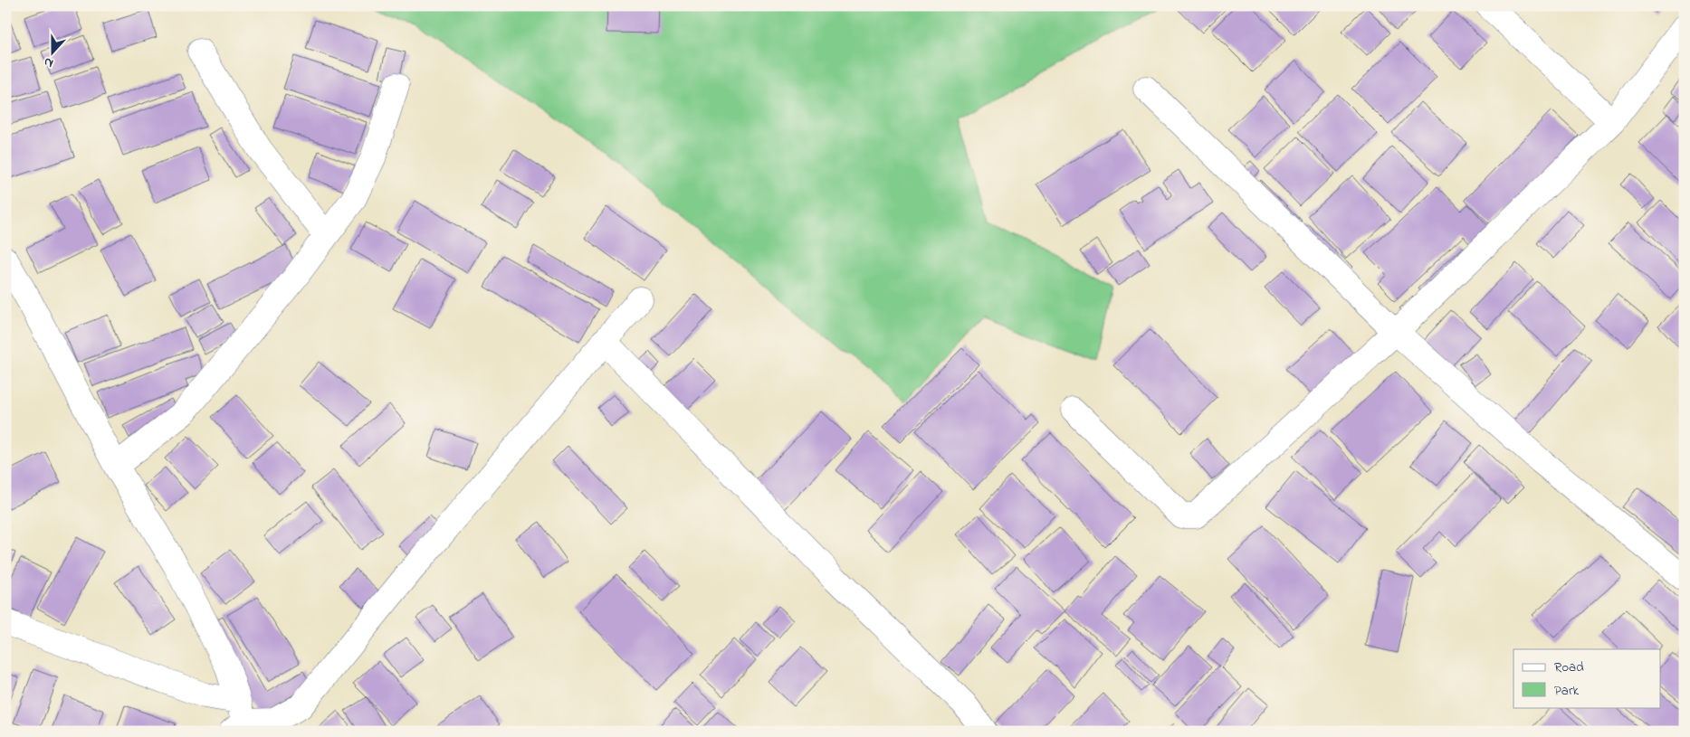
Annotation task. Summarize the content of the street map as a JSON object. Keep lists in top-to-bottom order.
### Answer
{
  "legend": ["Road", "Park"],
  "north": "bottom"
}
